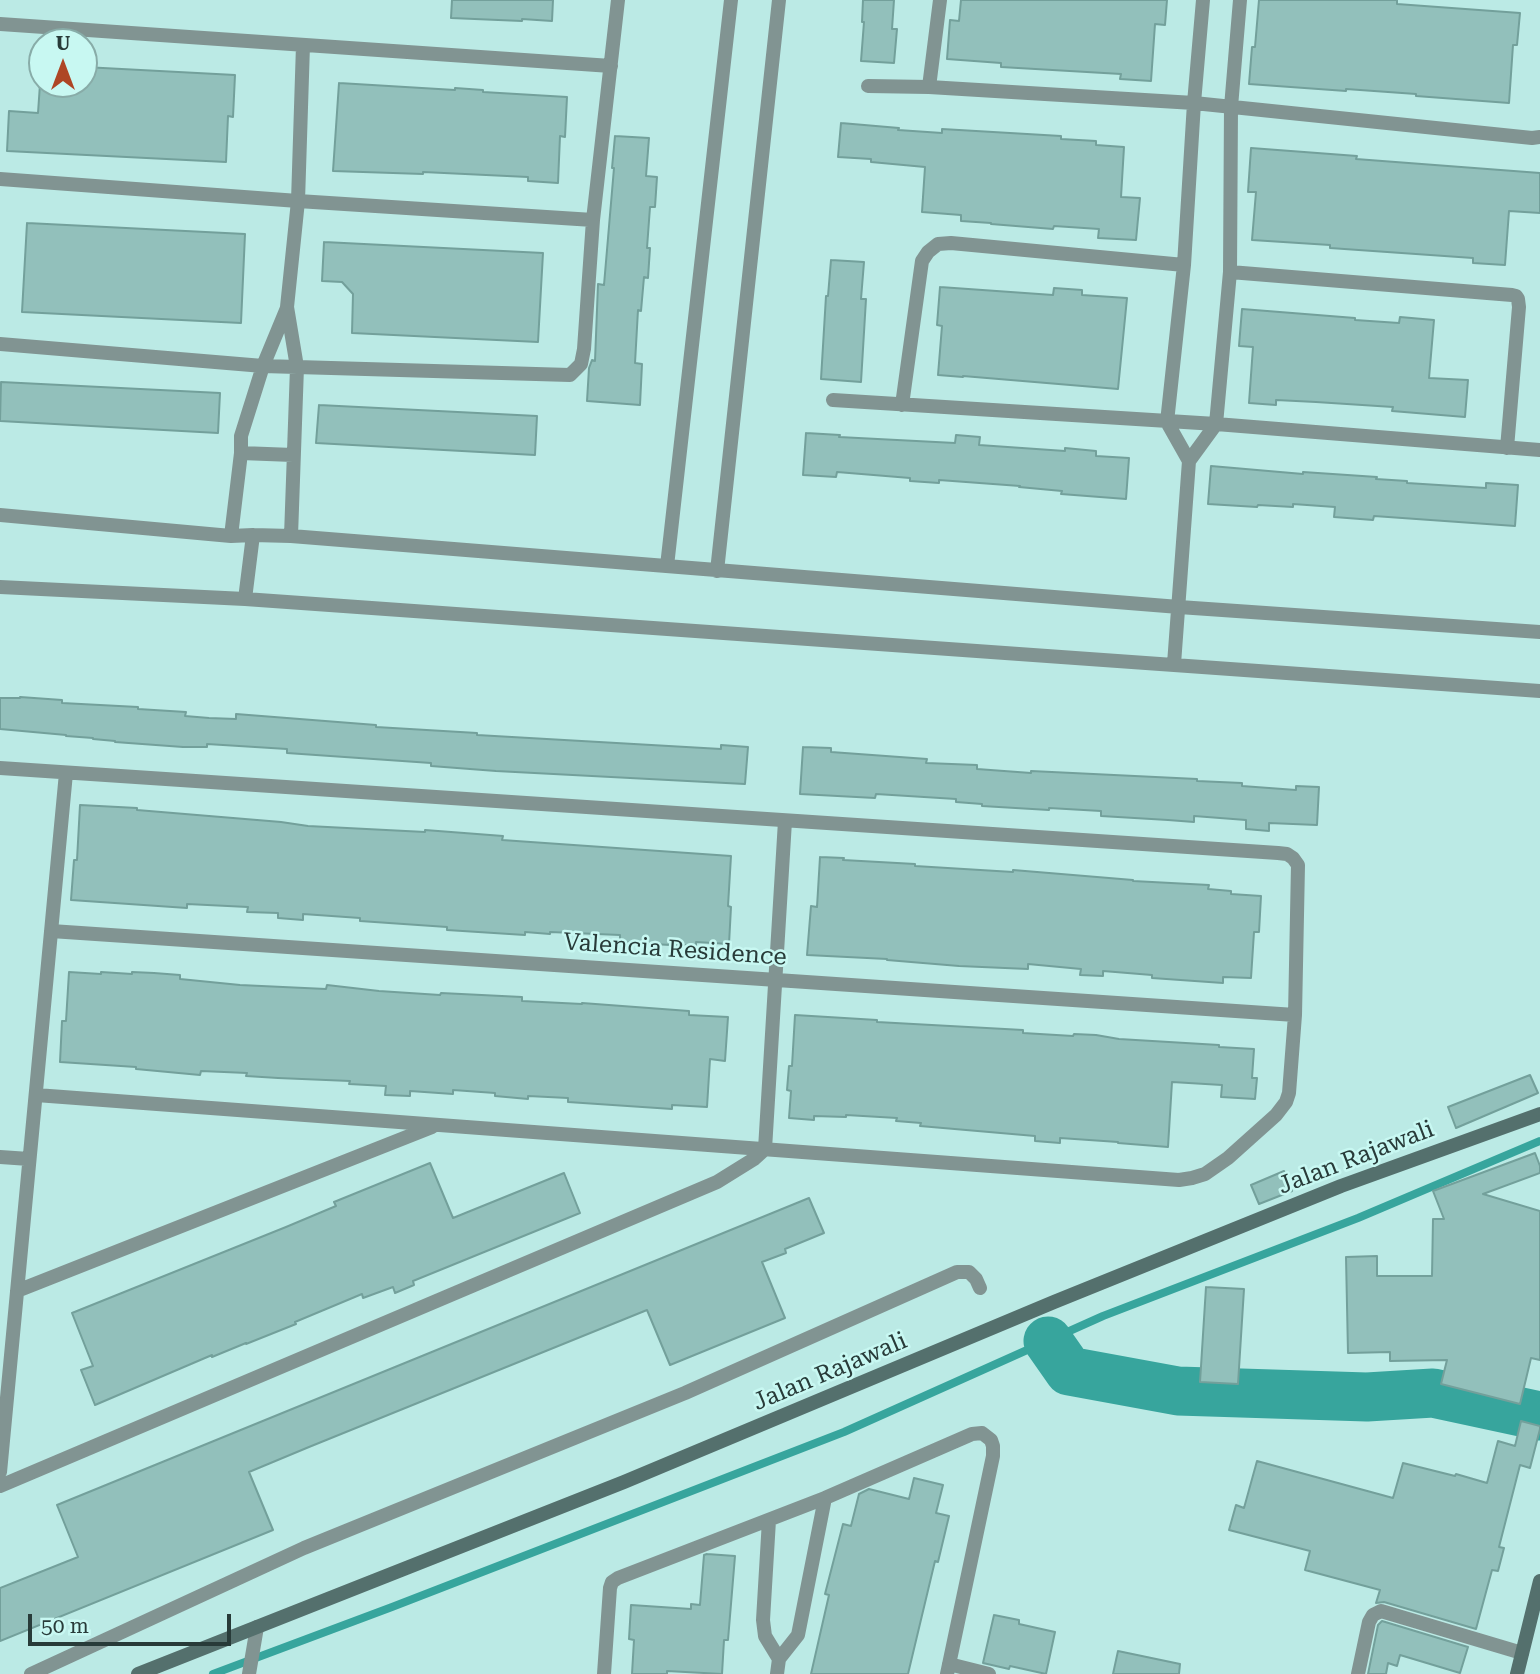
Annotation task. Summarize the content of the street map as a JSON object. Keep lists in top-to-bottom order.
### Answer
{
  "streets": {
    "street": ["Valencia Residence", "Jalan Rajawali"]
  },
  "scale_bar": "50 m",
  "north": "top"
}
